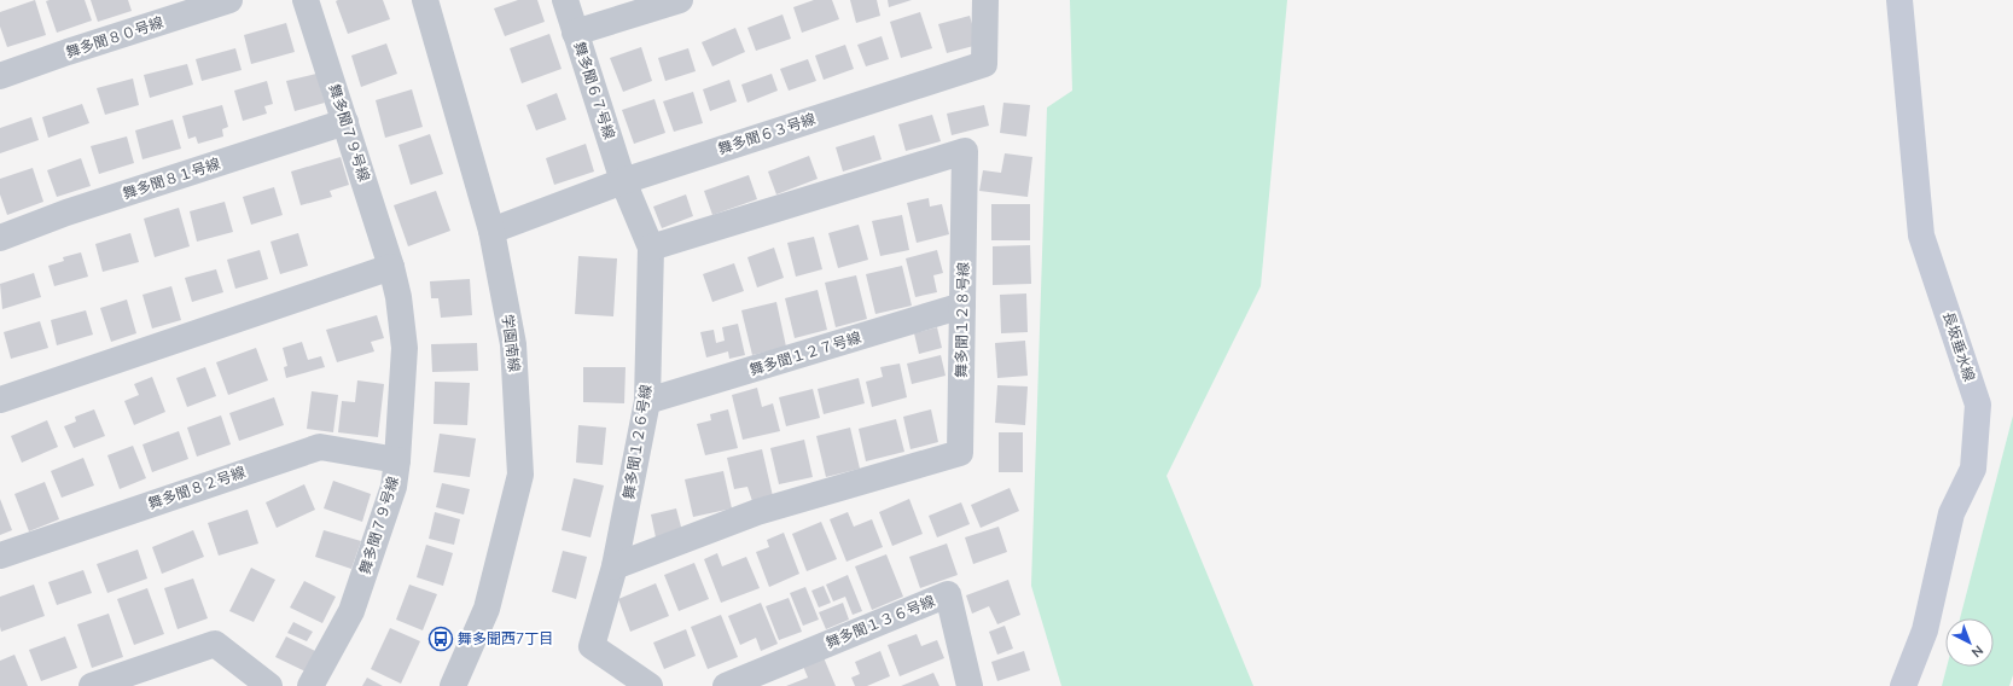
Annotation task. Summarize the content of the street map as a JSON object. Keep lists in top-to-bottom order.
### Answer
{
  "streets": {
    "main road": ["長坂垂水線"],
    "street": [
      "舞多聞８０号線",
      "舞多聞６７号線",
      "舞多聞７９号線",
      "舞多聞６３号線",
      "舞多聞８１号線",
      "舞多聞１２８号線",
      "学園南線",
      "舞多聞１２７号線",
      "舞多聞１２６号線",
      "舞多聞８２号線",
      "舞多聞１３６号線"
    ]
  },
  "crossings": [
    ["舞多聞６７号線", "舞多聞６３号線"],
    ["舞多聞６７号線", "舞多聞１２６号線"],
    ["舞多聞７９号線", "舞多聞８１号線"],
    ["舞多聞７９号線", "舞多聞８２号線"],
    ["舞多聞６３号線", "学園南線"],
    ["舞多聞６３号線", "舞多聞１２６号線"],
    ["舞多聞１２８号線", "舞多聞１２７号線"],
    ["舞多聞１２８号線", "舞多聞１２６号線"],
    ["舞多聞１２７号線", "舞多聞１２６号線"]
  ],
  "places": {
    "bus stop": ["舞多聞西7丁目"]
  },
  "north": "bottom right"
}
